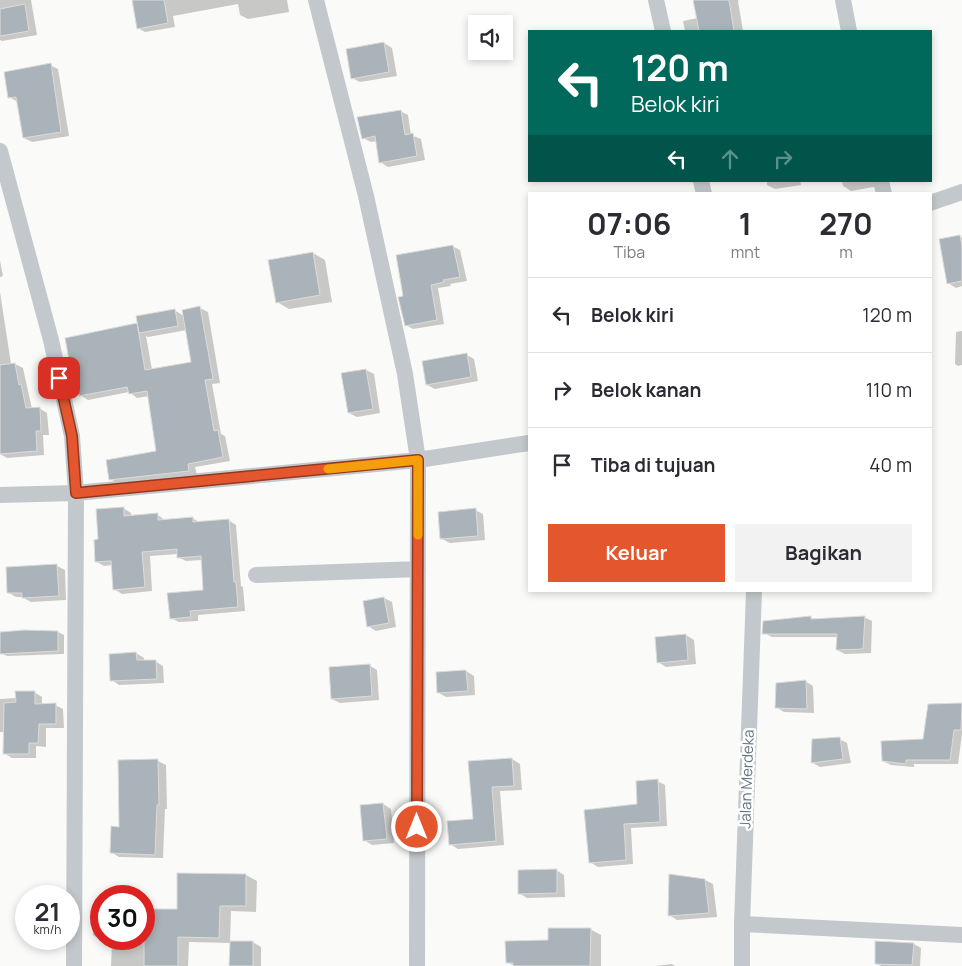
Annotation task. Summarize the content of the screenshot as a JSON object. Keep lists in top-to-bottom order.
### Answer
{
  "streets": {
    "street": ["Jalan Merdeka"]
  },
  "page": {
    "turn": ["120 m", "Belok kiri"],
    "eta": [
      "07:06",
      "Tiba",
      "1",
      "mnt",
      "270",
      "m"
    ],
    "list": [
      {
        "name": "Belok kiri",
        "value": "120 m"
      },
      {
        "name": "Belok kanan",
        "value": "110 m"
      },
      {
        "name": "Tiba di tujuan",
        "value": "40 m"
      }
    ],
    "buttons": ["Keluar", "Bagikan"],
    "speed": "21 km/h",
    "limit": "30"
  }
}
